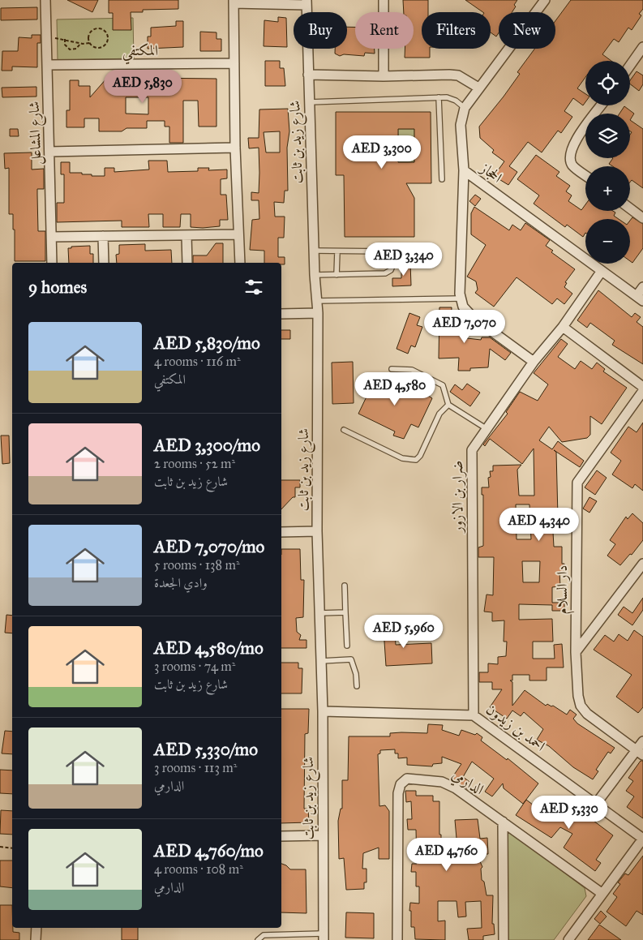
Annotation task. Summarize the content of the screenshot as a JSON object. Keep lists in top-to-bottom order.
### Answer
{
  "streets": {
    "street": [
      "المكتفي",
      "شارع المشاعل",
      "شارع زيد بن ثابت",
      "الحجاز",
      "ضرار بن الازور",
      "دار السلام",
      "احمد بن زيدون",
      "الدارمي"
    ]
  },
  "crossings": [
    ["المكتفي", "شارع المشاعل"],
    ["شارع زيد بن ثابت", "احمد بن زيدون"],
    ["الحجاز", "ضرار بن الازور"],
    ["ضرار بن الازور", "احمد بن زيدون"]
  ],
  "page": {
    "chip": [
      "Buy",
      "Rent",
      "Filters",
      "New"
    ],
    "map_buttons": ["+", "−"],
    "price": [
      "AED 5,830",
      "AED 3,300",
      "AED 3,340",
      "AED 7,070",
      "AED 4,580",
      "AED 4,340",
      "AED 5,960",
      "AED 5,330",
      "AED 4,760"
    ],
    "heading": "9 homes",
    "list": [
      {
        "name": "AED 5,830/mo",
        "note": "4 rooms · 116 m² · المكتفي"
      },
      {
        "name": "AED 3,300/mo",
        "note": "2 rooms · 52 m² · شارع زيد بن ثابت"
      },
      {
        "name": "AED 7,070/mo",
        "note": "5 rooms · 138 m² · وادي الجعدة"
      },
      {
        "name": "AED 4,580/mo",
        "note": "3 rooms · 74 m² · شارع زيد بن ثابت"
      },
      {
        "name": "AED 5,330/mo",
        "note": "3 rooms · 113 m² · الدارمي"
      },
      {
        "name": "AED 4,760/mo",
        "note": "4 rooms · 108 m² · الدارمي"
      }
    ]
  }
}
